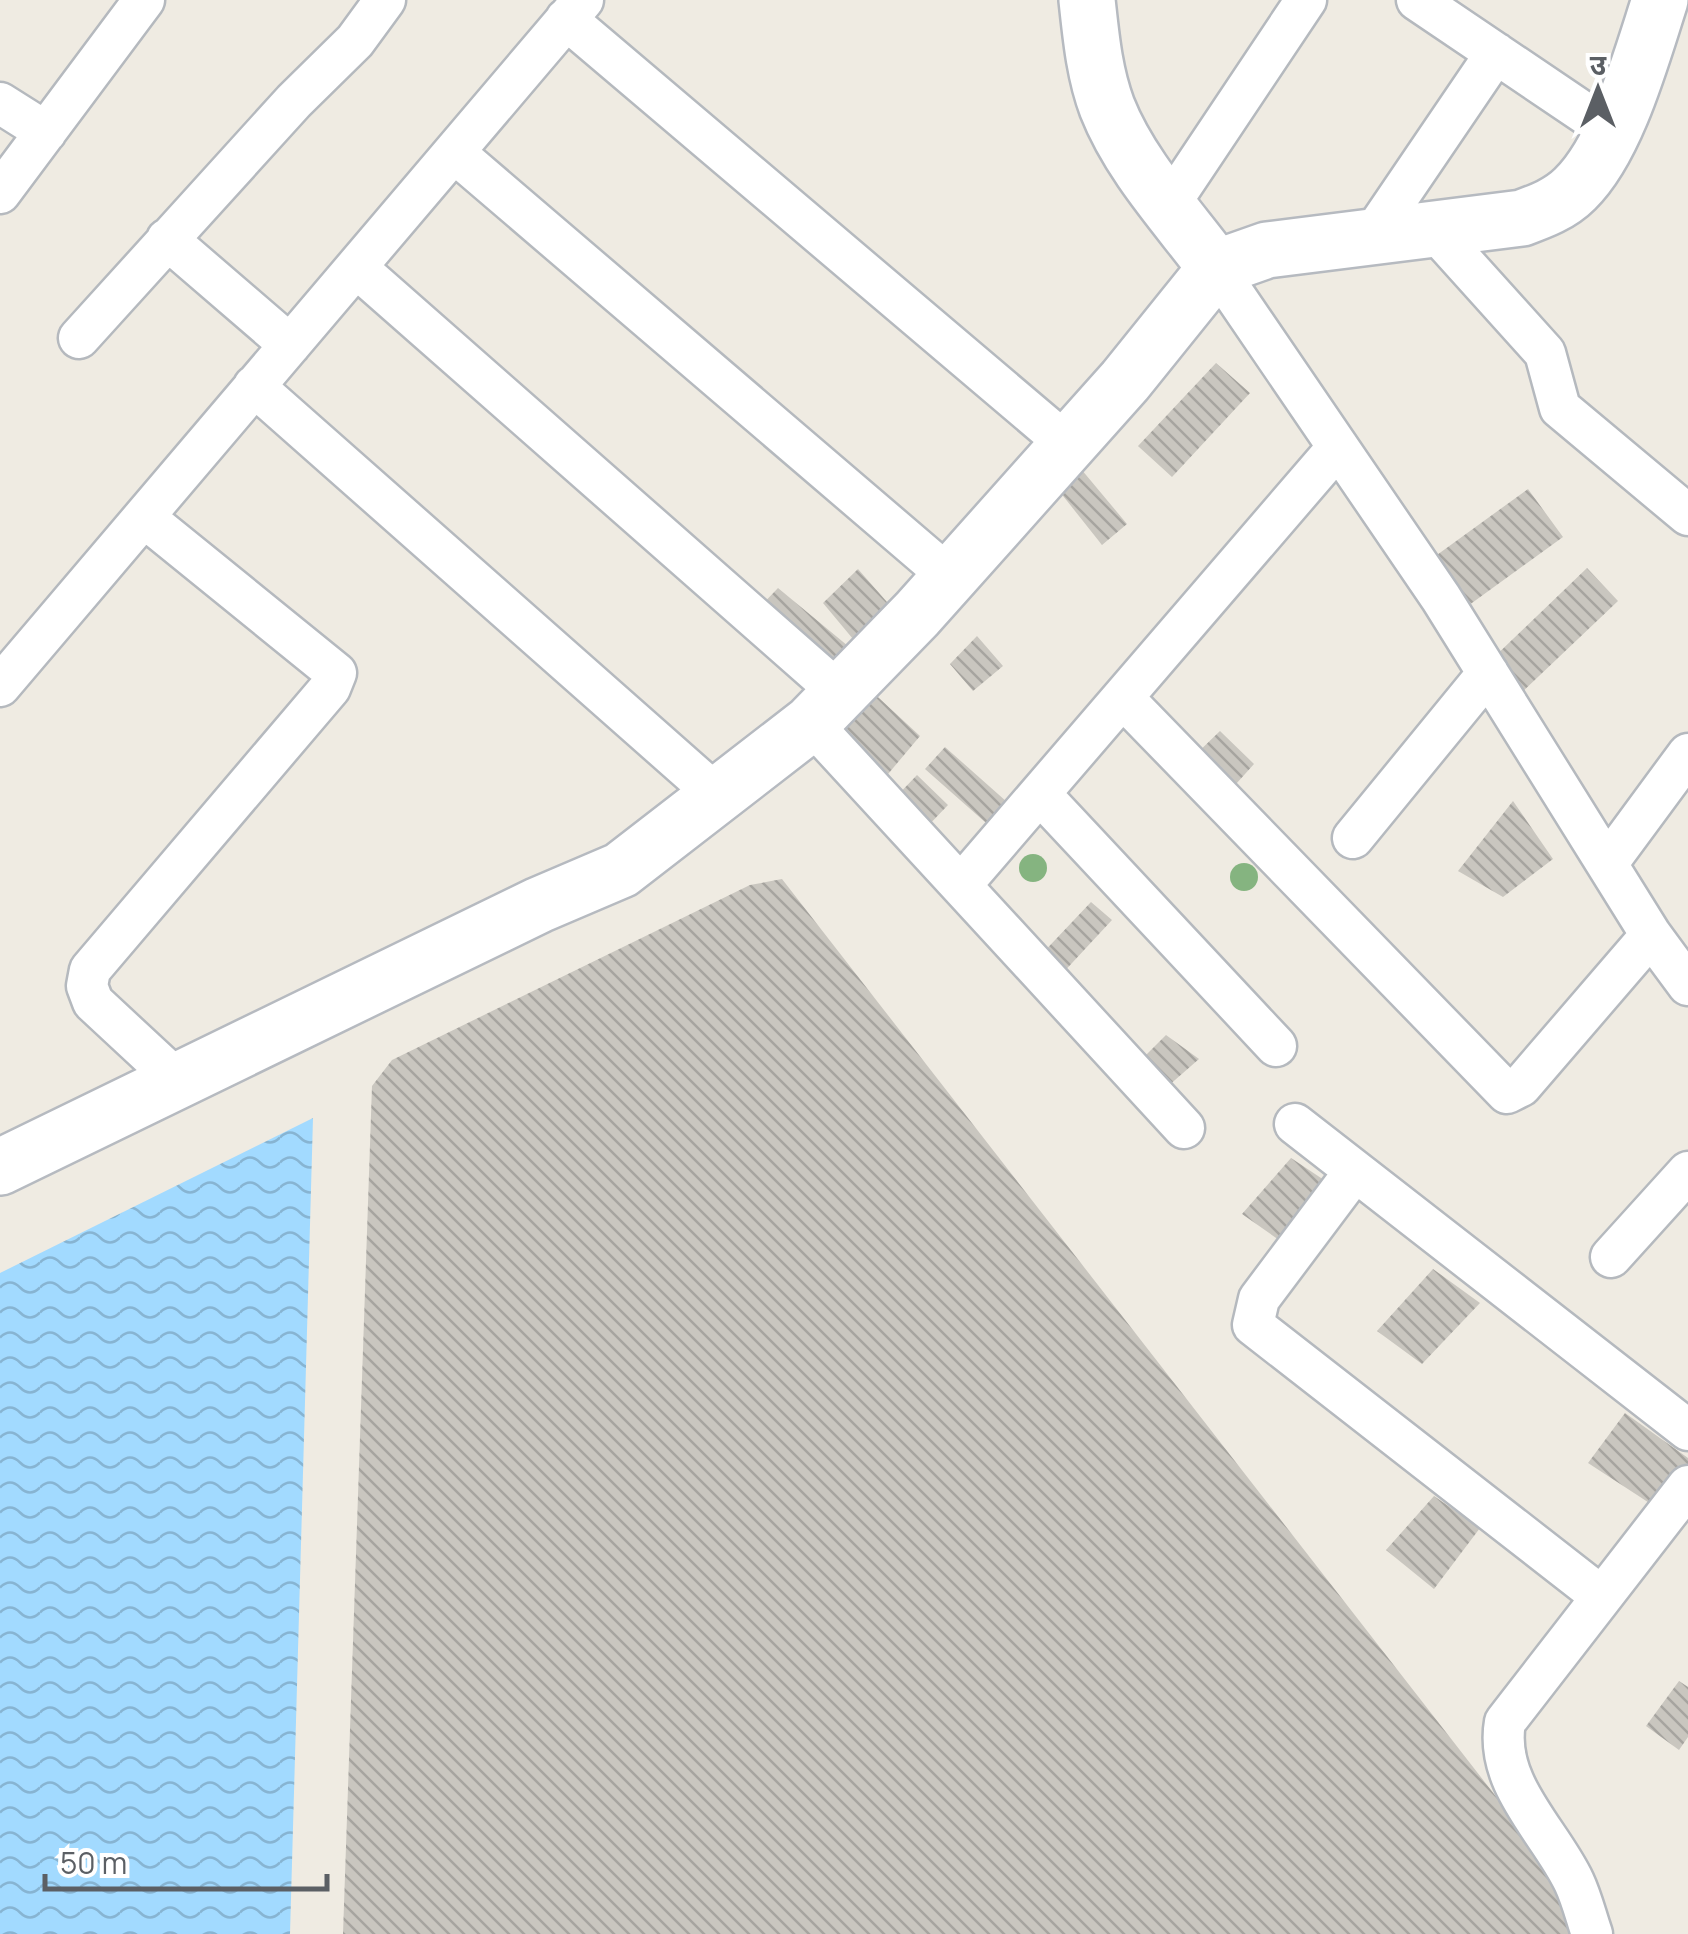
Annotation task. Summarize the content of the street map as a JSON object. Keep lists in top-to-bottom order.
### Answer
{
  "scale_bar": "50 m",
  "north": "top"
}
